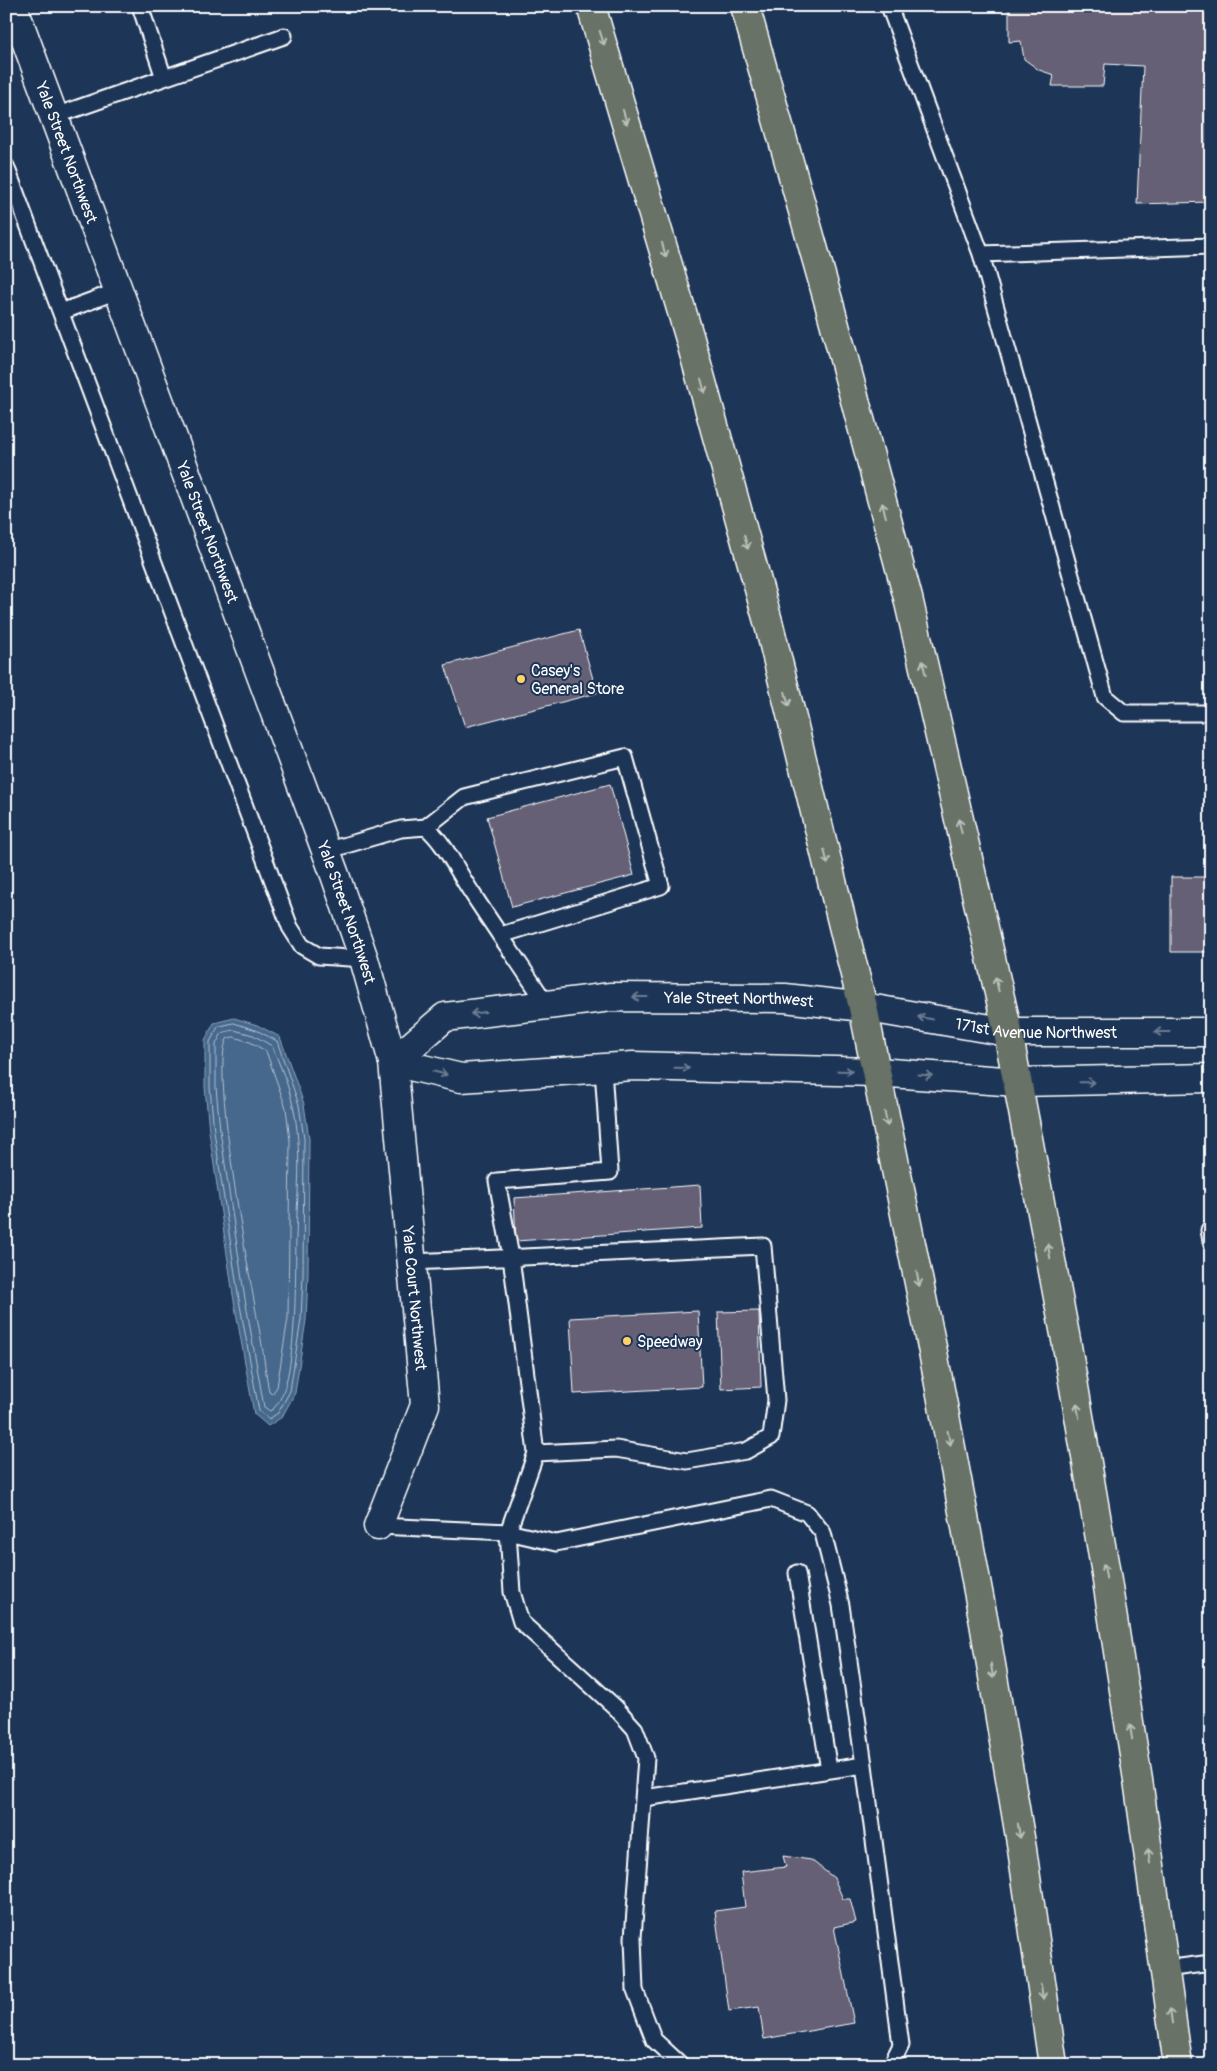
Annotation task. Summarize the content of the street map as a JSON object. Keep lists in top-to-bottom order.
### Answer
{
  "streets": {
    "street": ["Yale Street Northwest", "171st Avenue Northwest", "Yale Court Northwest"]
  },
  "crossings": [
    ["Yale Street Northwest", "171st Avenue Northwest"],
    ["Yale Street Northwest", "Yale Court Northwest"]
  ],
  "places": ["Casey's General Store", "Speedway"]
}
